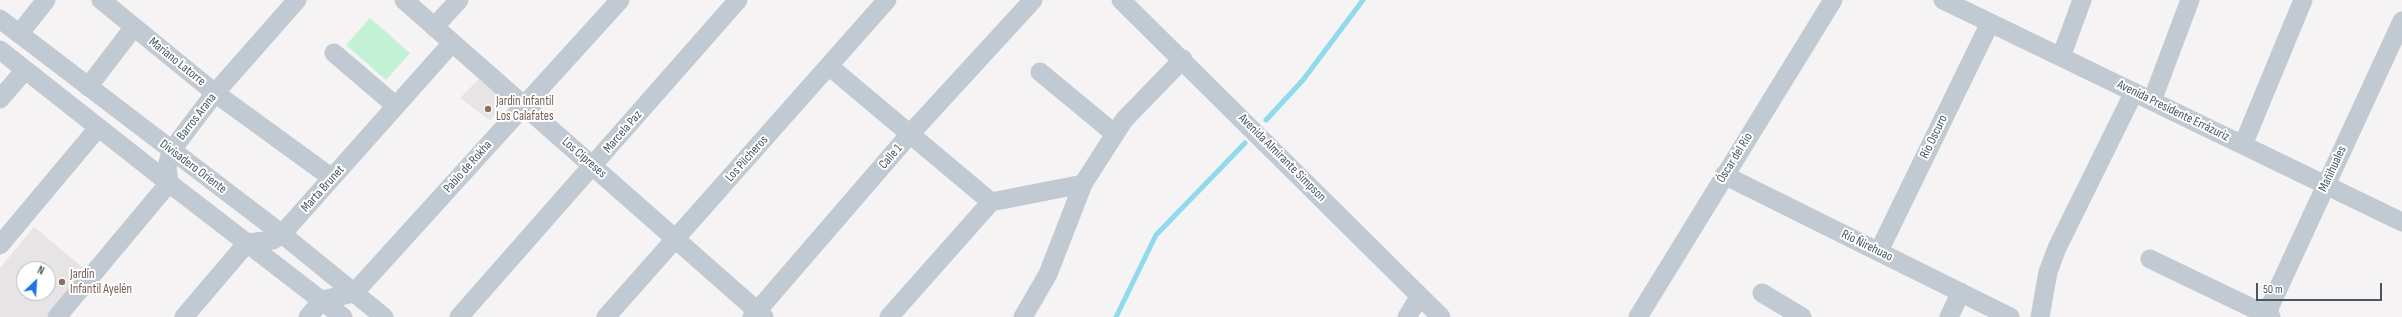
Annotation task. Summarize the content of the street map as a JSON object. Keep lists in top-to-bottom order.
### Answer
{
  "streets": {
    "street": [
      "Mariano Latorre",
      "Avenida Presidente Errázuriz",
      "Barros Arana",
      "Marcela Paz",
      "Río Oscuro",
      "Calle 1",
      "Los Cipreses",
      "Avenida Almirante Simpson",
      "Óscar del Río",
      "Los Pilcheros",
      "Divisadero Oriente",
      "Pablo de Rokha",
      "Mañihuales",
      "Marta Brunet",
      "Río Ñirehuao"
    ]
  },
  "crossings": [
    ["Mariano Latorre", "Barros Arana"],
    ["Mariano Latorre", "Marta Brunet"],
    ["Avenida Presidente Errázuriz", "Río Oscuro"],
    ["Avenida Presidente Errázuriz", "Mañihuales"],
    ["Barros Arana", "Divisadero Oriente"],
    ["Marcela Paz", "Los Cipreses"],
    ["Río Oscuro", "Río Ñirehuao"],
    ["Calle 1", "Los Cipreses"],
    ["Los Cipreses", "Los Pilcheros"],
    ["Los Cipreses", "Pablo de Rokha"],
    ["Los Cipreses", "Marta Brunet"],
    ["Óscar del Río", "Río Ñirehuao"],
    ["Divisadero Oriente", "Pablo de Rokha"],
    ["Divisadero Oriente", "Marta Brunet"]
  ],
  "places": ["Jardin Infantil Los Calafates", "Jardín Infantil Ayelén"],
  "scale_bar": "50 m",
  "north": "top right"
}
